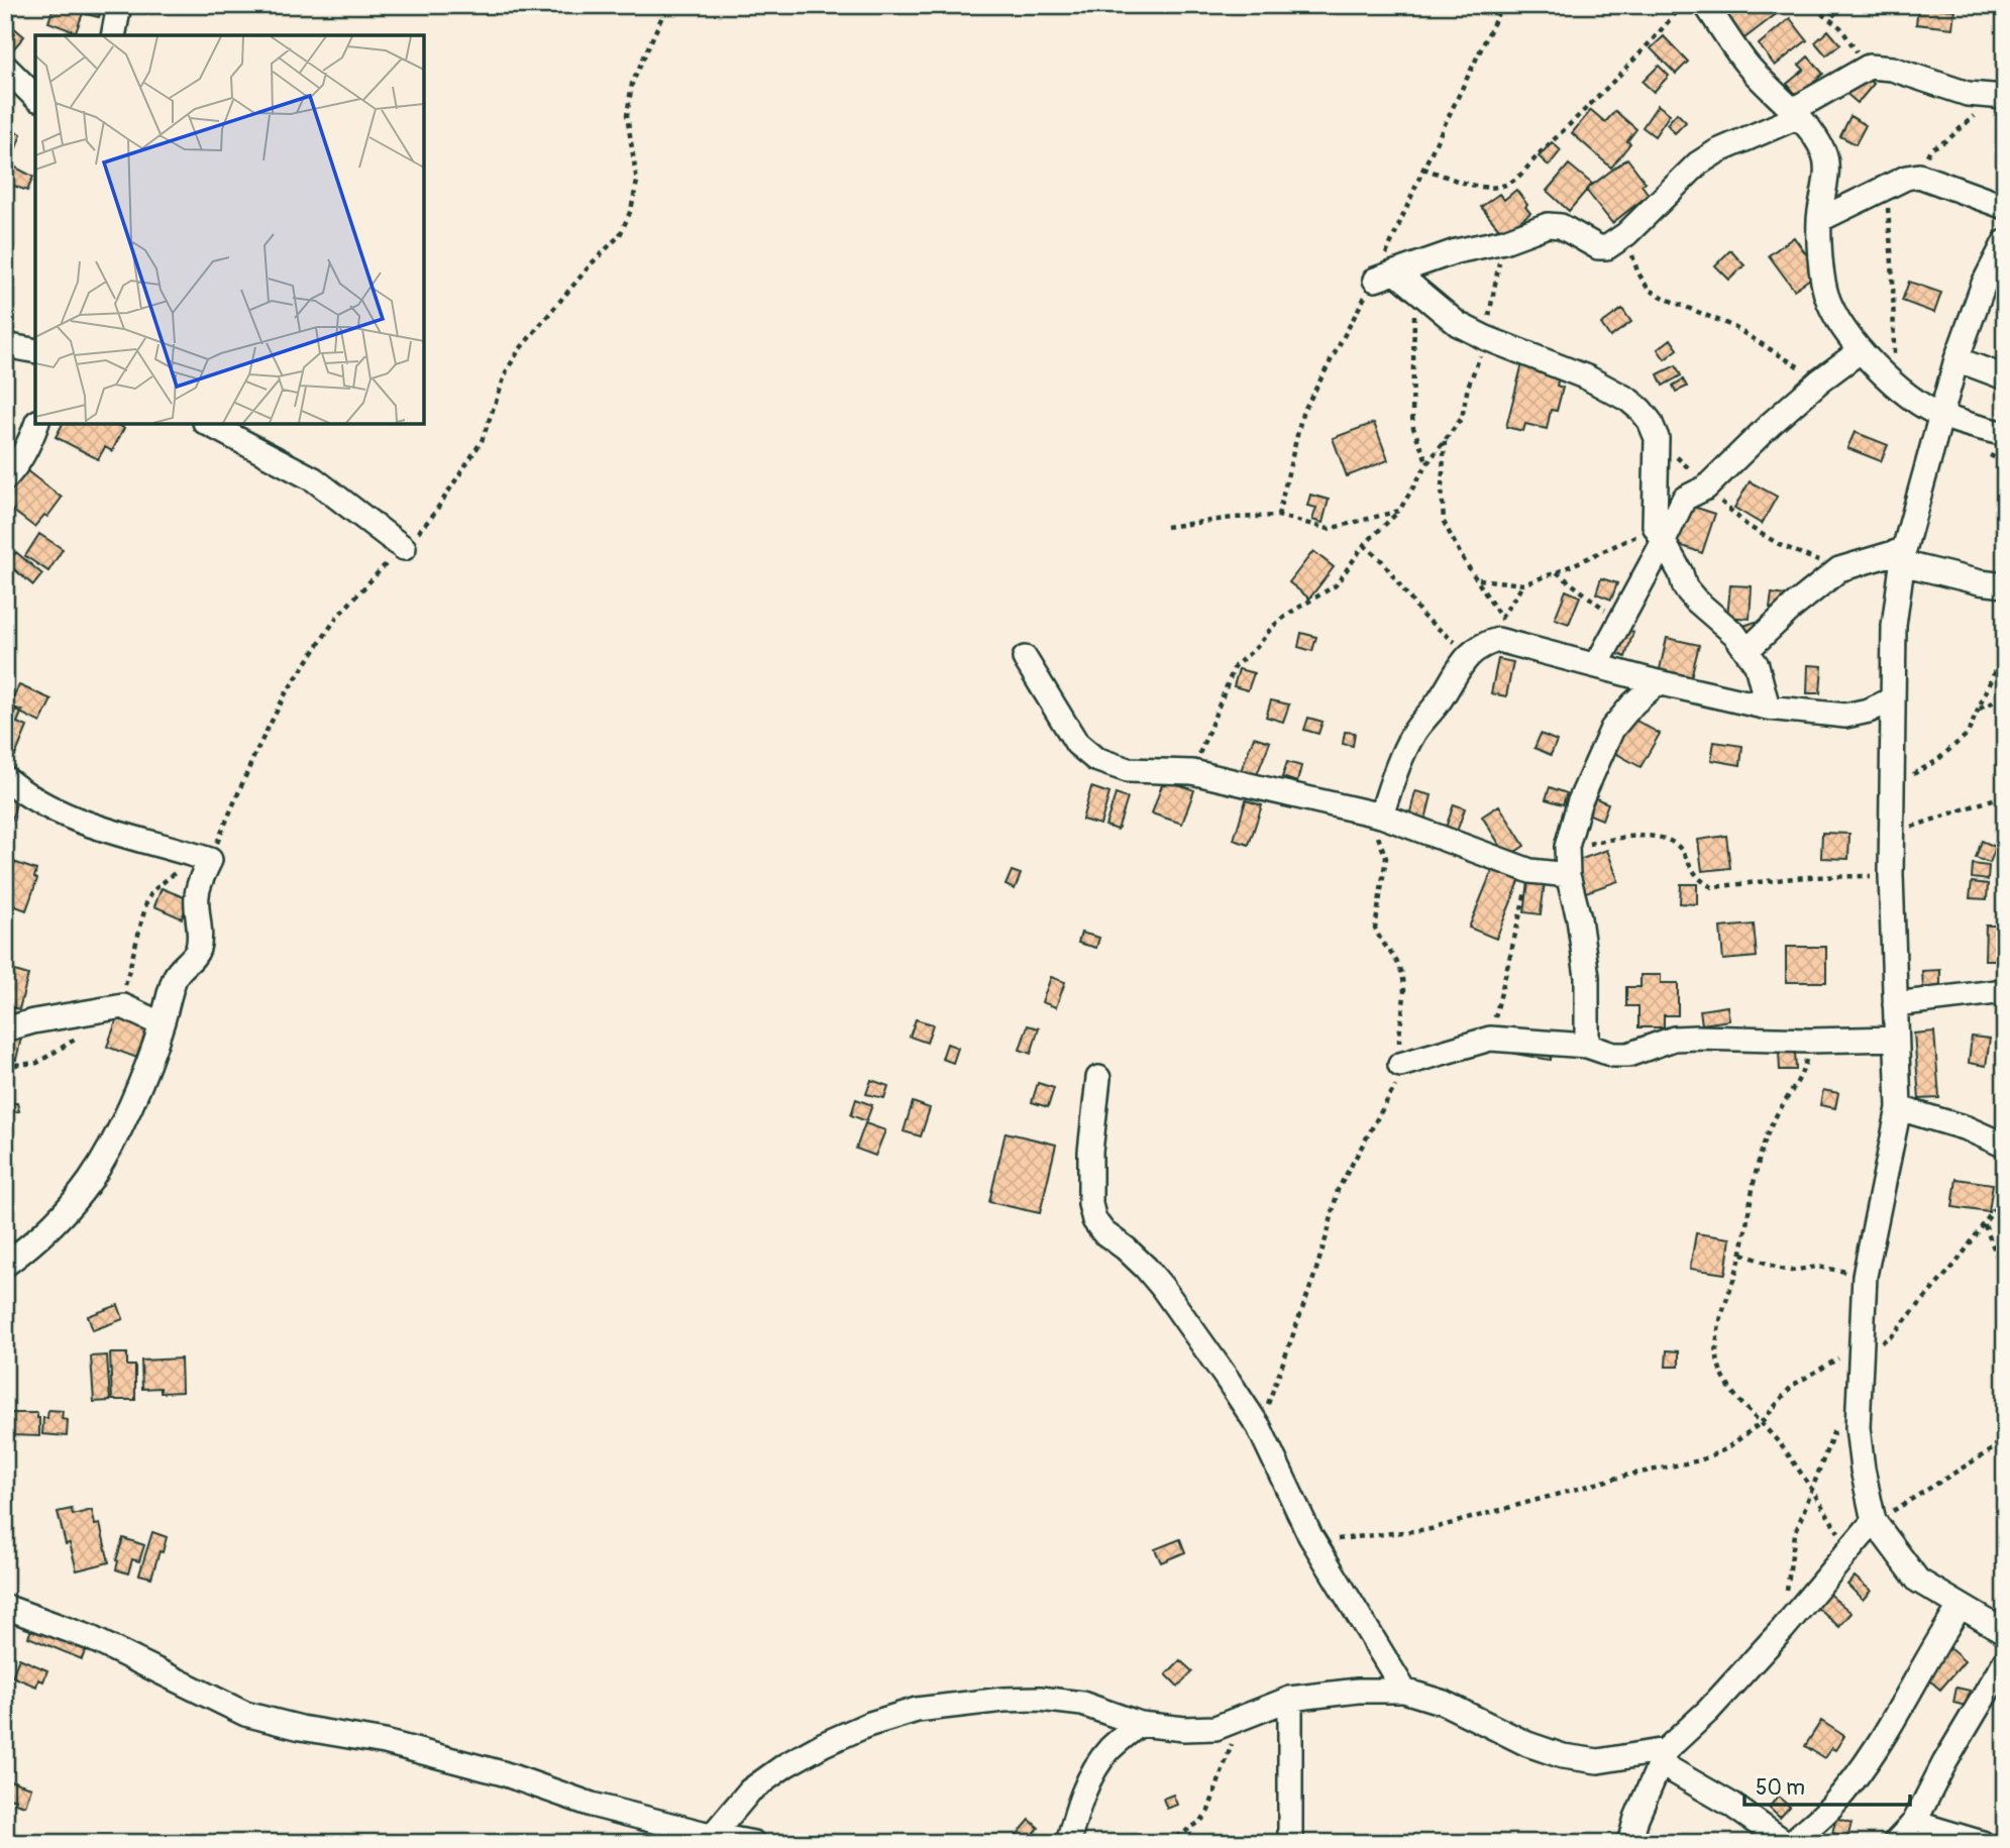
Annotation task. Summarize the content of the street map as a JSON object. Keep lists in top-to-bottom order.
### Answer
{
  "scale_bar": "50 m"
}
